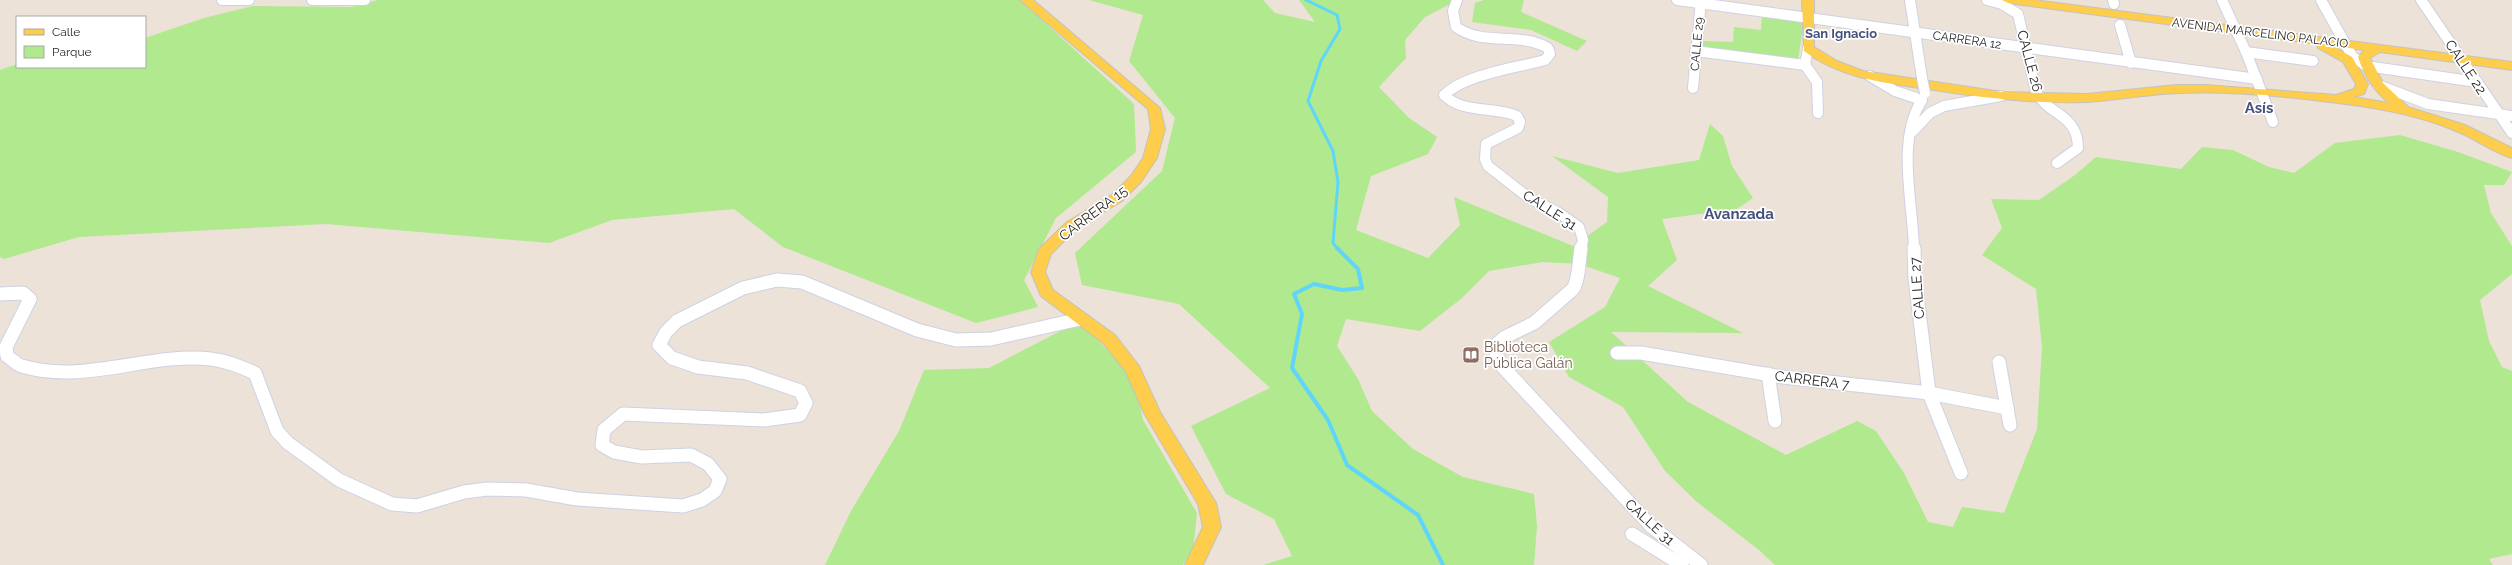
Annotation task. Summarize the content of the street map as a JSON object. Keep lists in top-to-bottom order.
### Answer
{
  "streets": {
    "main road": ["AVENIDA MARCELINO PALACIO", "CARRERA 15"],
    "street": [
      "CARRERA 12",
      "CALLE 29",
      "CALLE 26",
      "CALLE 22",
      "CALLE 31",
      "CALLE 27",
      "CARRERA 7"
    ]
  },
  "crossings": [
    ["AVENIDA MARCELINO PALACIO", "CALLE 22"],
    ["CARRERA 12", "CALLE 29"],
    ["CARRERA 12", "CALLE 26"],
    ["CALLE 27", "CARRERA 7"]
  ],
  "districts": ["San Ignacio", "Asís", "Avanzada"],
  "places": {
    "library": ["Biblioteca Pública Galán"]
  },
  "legend": ["Calle", "Parque"]
}
